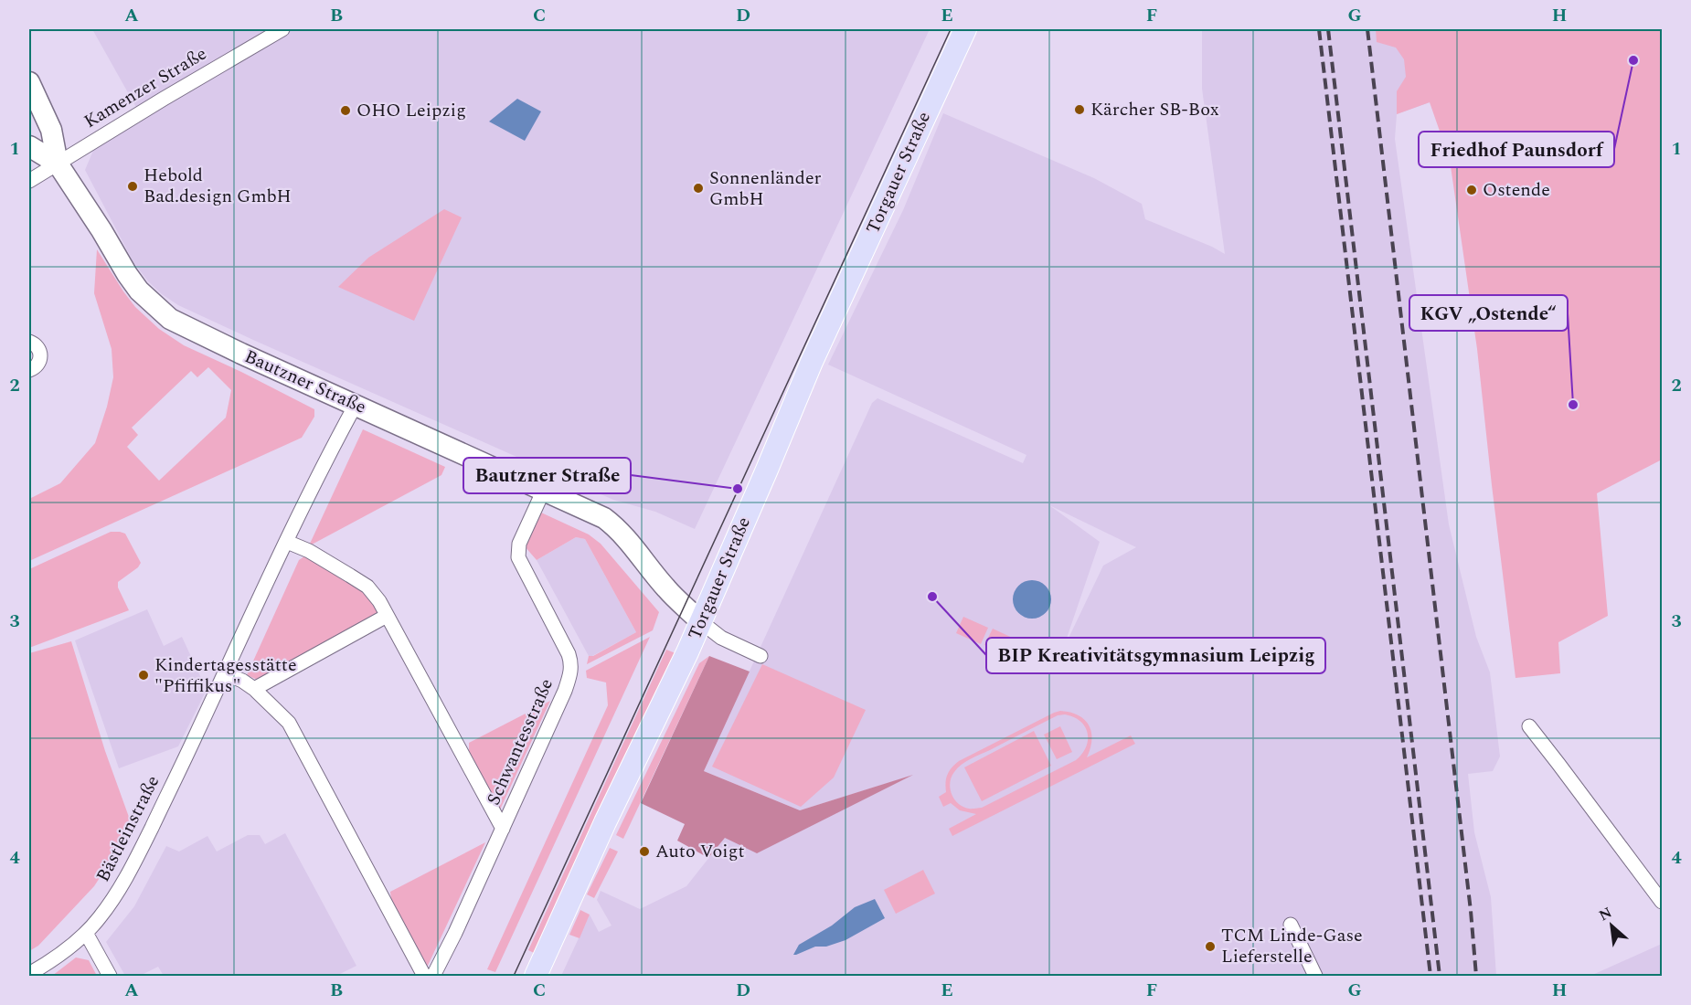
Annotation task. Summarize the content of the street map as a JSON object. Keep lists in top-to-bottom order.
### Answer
{
  "streets": {
    "main road": ["Torgauer Straße", "Bautzner Straße"],
    "street": ["Kamenzer Straße", "Schwantesstraße", "Bästleinstraße"]
  },
  "crossings": [
    ["Kamenzer Straße", "Bautzner Straße"],
    ["Torgauer Straße", "Bautzner Straße"],
    ["Bautzner Straße", "Schwantesstraße"],
    ["Bautzner Straße", "Bästleinstraße"],
    ["Schwantesstraße", "Bästleinstraße"]
  ],
  "places": [
    "Friedhof Paunsdorf",
    "Kärcher SB-Box",
    "OHO Leipzig",
    "Hebold Bad.design GmbH",
    "Sonnenländer GmbH",
    "Ostende",
    "KGV „Ostende“",
    "Bautzner Straße",
    "BIP Kreativitätsgymnasium Leipzig",
    "Kindertagesstätte \"Pfiffikus\"",
    "Auto Voigt",
    "TCM Linde-Gase Lieferstelle"
  ],
  "north": "top left",
  "grid": {
    "columns": [
      "A",
      "B",
      "C",
      "D",
      "E",
      "F",
      "G",
      "H"
    ],
    "rows": [
      "1",
      "2",
      "3",
      "4"
    ]
  }
}
